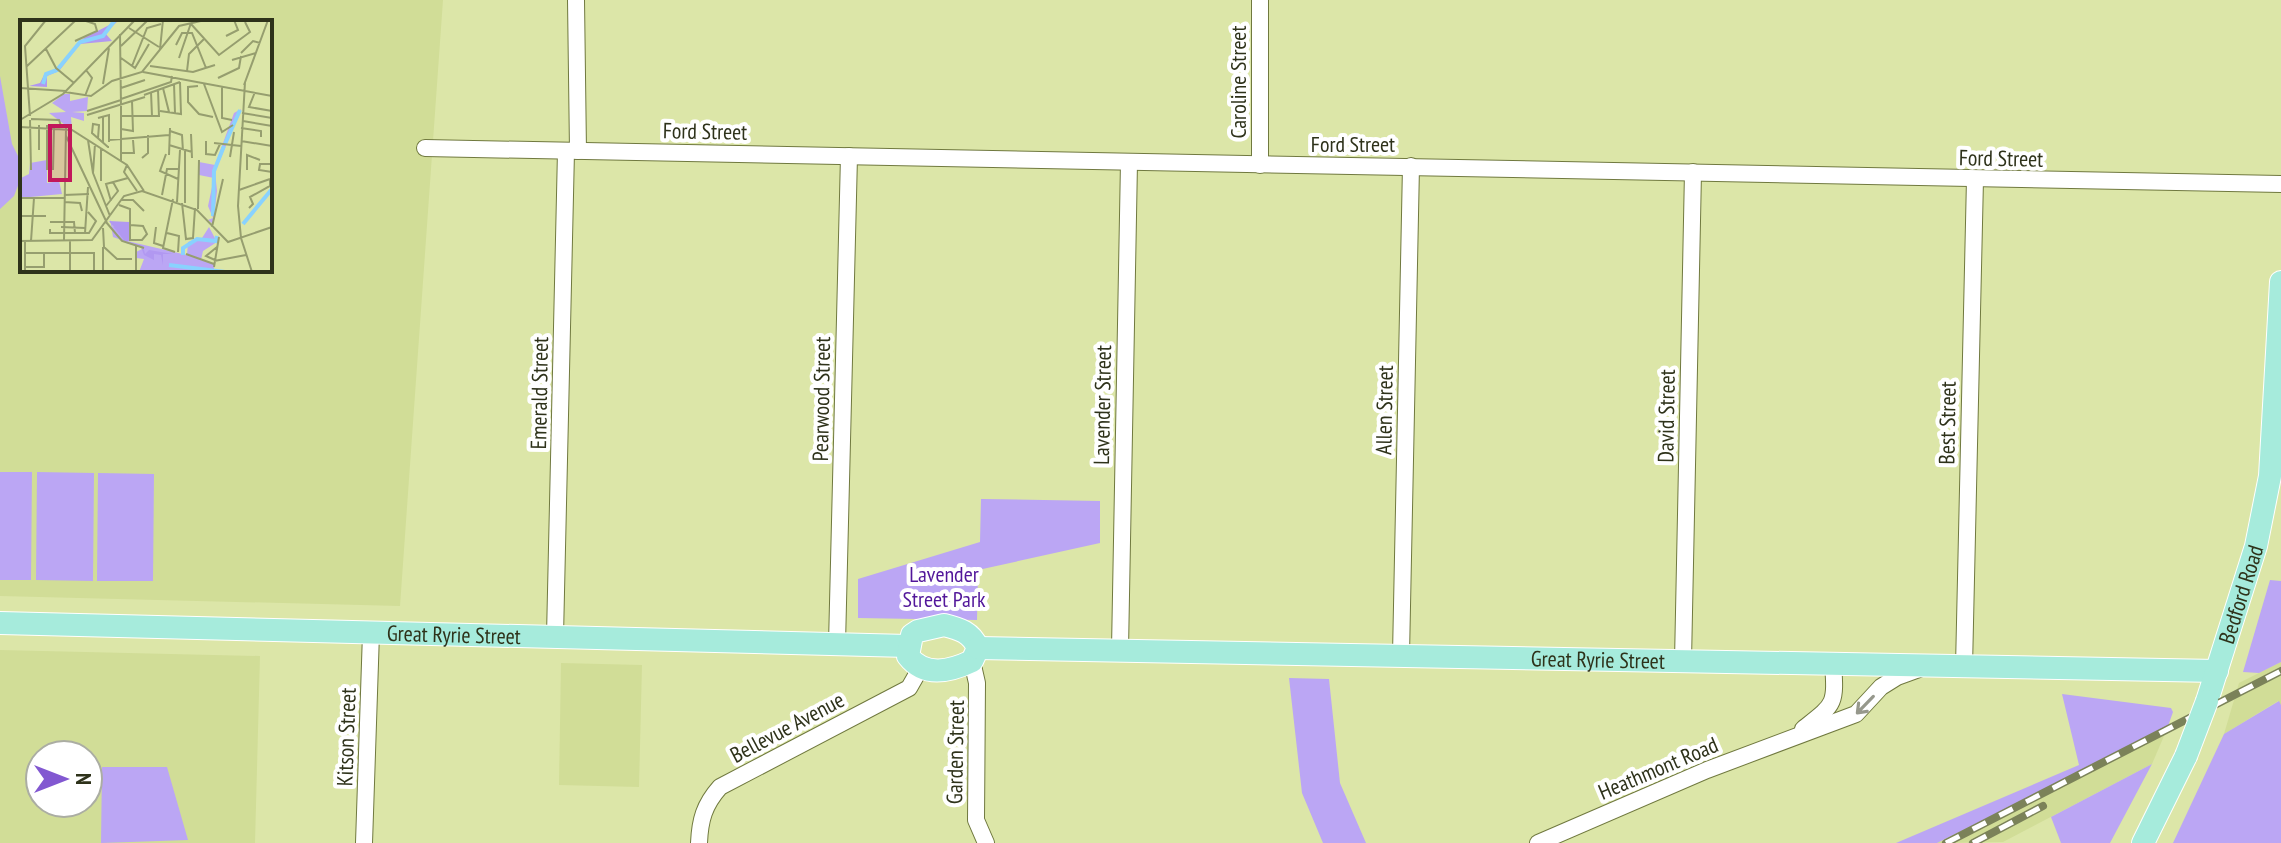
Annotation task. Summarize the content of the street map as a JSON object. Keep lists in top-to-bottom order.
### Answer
{
  "streets": {
    "main road": ["Bedford Road", "Great Ryrie Street"],
    "street": [
      "Caroline Street",
      "Ford Street",
      "Emerald Street",
      "Pearwood Street",
      "Lavender Street",
      "Allen Street",
      "David Street",
      "Best Street",
      "Bellevue Avenue",
      "Kitson Street",
      "Garden Street",
      "Heathmont Road"
    ]
  },
  "crossings": [
    ["Caroline Street", "Ford Street"],
    ["Ford Street", "Emerald Street"],
    ["Ford Street", "Pearwood Street"],
    ["Ford Street", "Lavender Street"],
    ["Ford Street", "Allen Street"],
    ["Ford Street", "David Street"],
    ["Ford Street", "Best Street"],
    ["Emerald Street", "Great Ryrie Street"],
    ["Pearwood Street", "Great Ryrie Street"],
    ["Lavender Street", "Great Ryrie Street"],
    ["Allen Street", "Great Ryrie Street"],
    ["David Street", "Great Ryrie Street"],
    ["Best Street", "Great Ryrie Street"],
    ["Bedford Road", "Great Ryrie Street"],
    ["Great Ryrie Street", "Bellevue Avenue"],
    ["Great Ryrie Street", "Kitson Street"],
    ["Great Ryrie Street", "Garden Street"],
    ["Great Ryrie Street", "Heathmont Road"],
    ["Bellevue Avenue", "Garden Street"]
  ],
  "parks": ["Lavender Street Park"],
  "north": "right"
}
